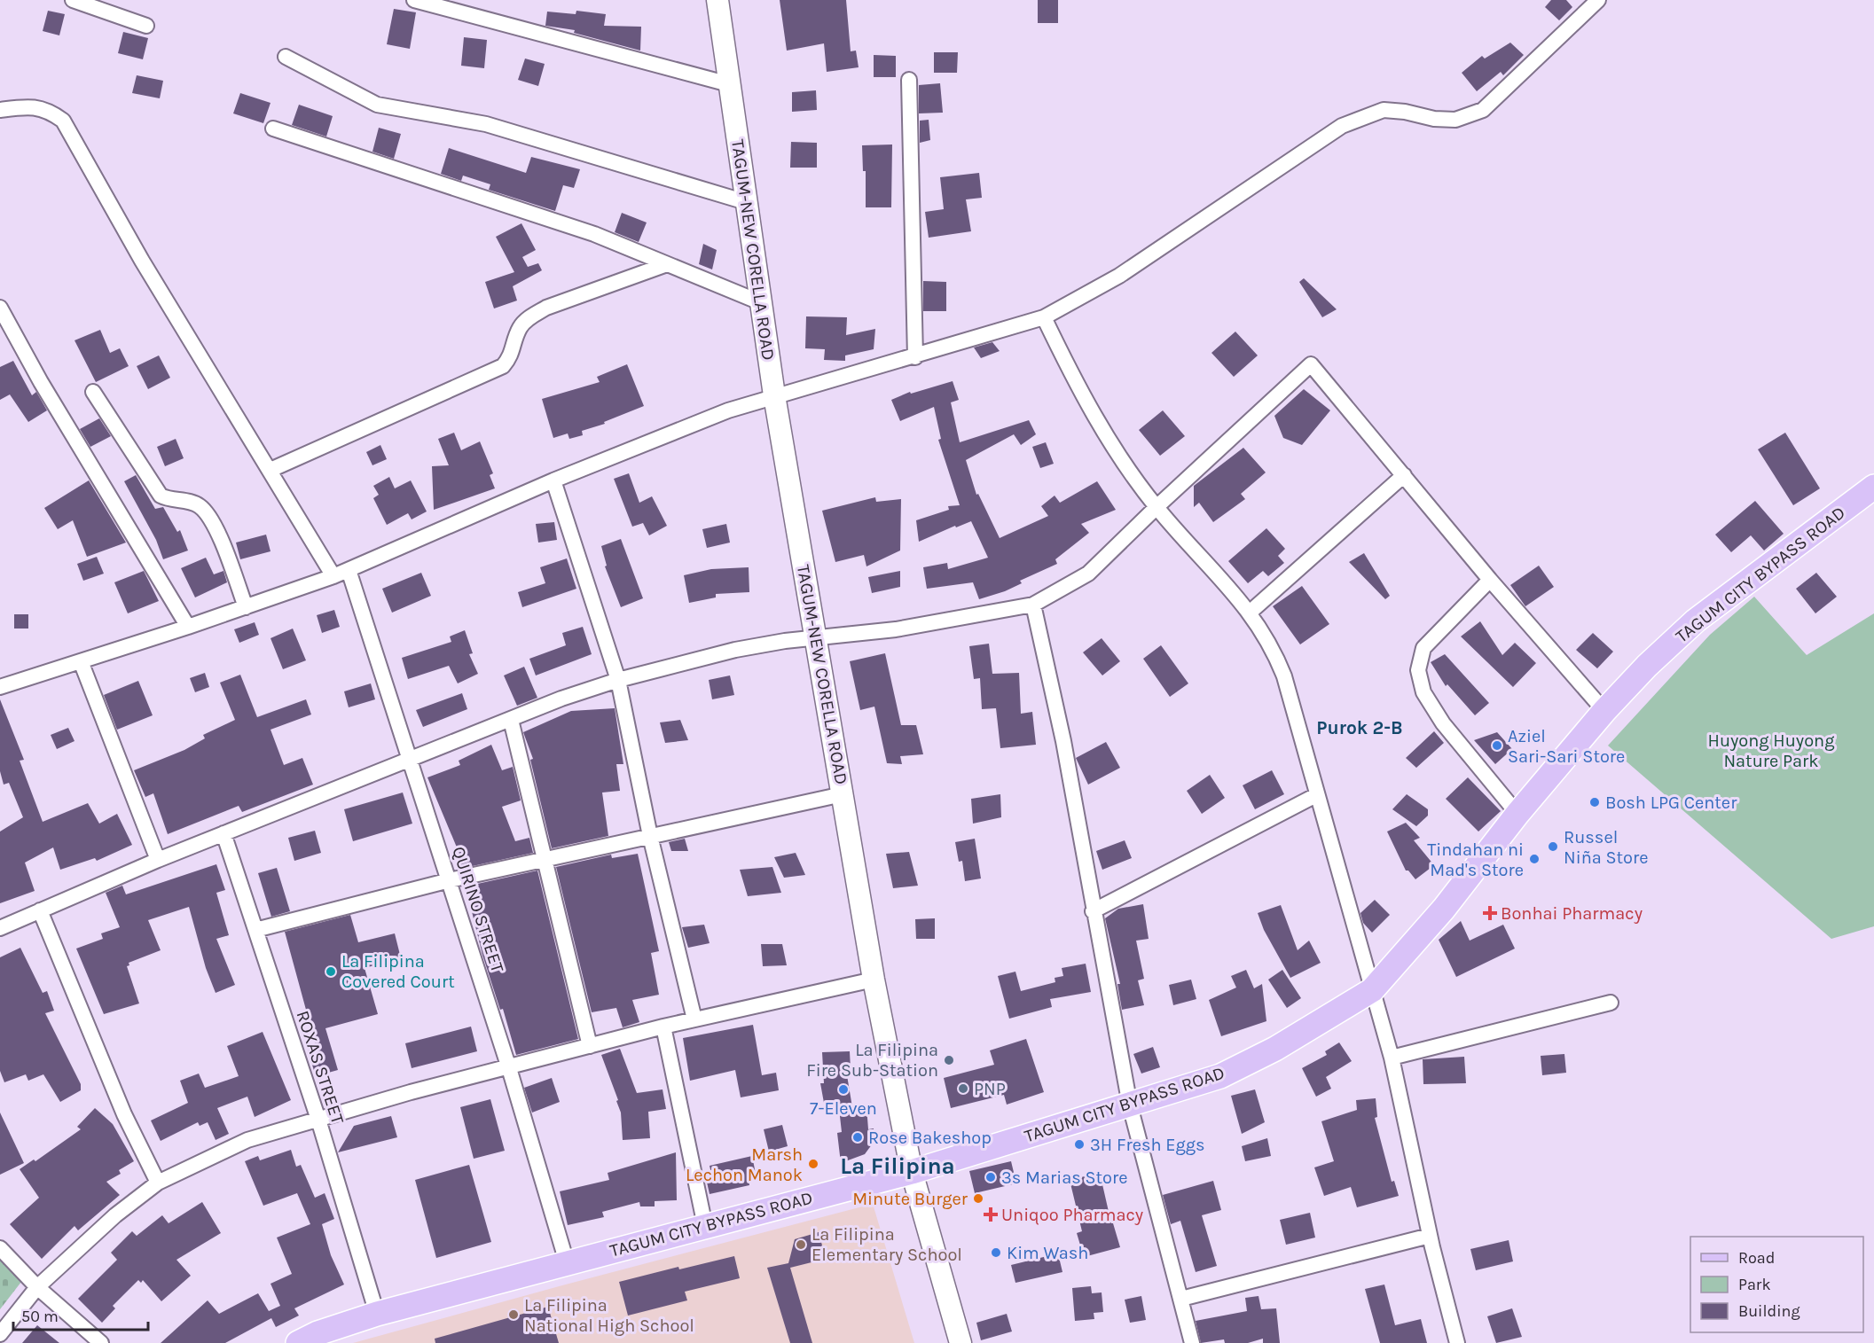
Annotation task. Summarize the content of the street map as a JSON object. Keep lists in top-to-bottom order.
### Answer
{
  "streets": {
    "main road": ["TAGUM-NEW CORELLA ROAD", "TAGUM CITY BYPASS ROAD"],
    "street": ["QUIRINO STREET", "ROXAS STREET"]
  },
  "crossings": [
    ["TAGUM-NEW CORELLA ROAD", "TAGUM CITY BYPASS ROAD"],
    ["TAGUM CITY BYPASS ROAD", "QUIRINO STREET"],
    ["TAGUM CITY BYPASS ROAD", "ROXAS STREET"]
  ],
  "districts": ["Purok 2-B", "La Filipina"],
  "parks": ["Huyong Huyong Nature Park"],
  "places": {
    "other": [
      "Aziel Sari-Sari Store",
      "Bosh LPG Center",
      "Russel Niña Store",
      "Tindahan ni Mad's Store",
      "La Filipina Covered Court",
      "La Filipina Fire Sub-Station",
      "PNP",
      "7-Eleven",
      "Rose Bakeshop",
      "3H Fresh Eggs",
      "Marsh Lechon Manok",
      "3s Marias Store",
      "Minute Burger",
      "La Filipina Elementary School",
      "Kim Wash",
      "La Filipina National High School"
    ],
    "health": ["Bonhai Pharmacy", "Uniqoo Pharmacy"]
  },
  "legend": ["Road", "Park", "Building"],
  "scale_bar": "50 m"
}
